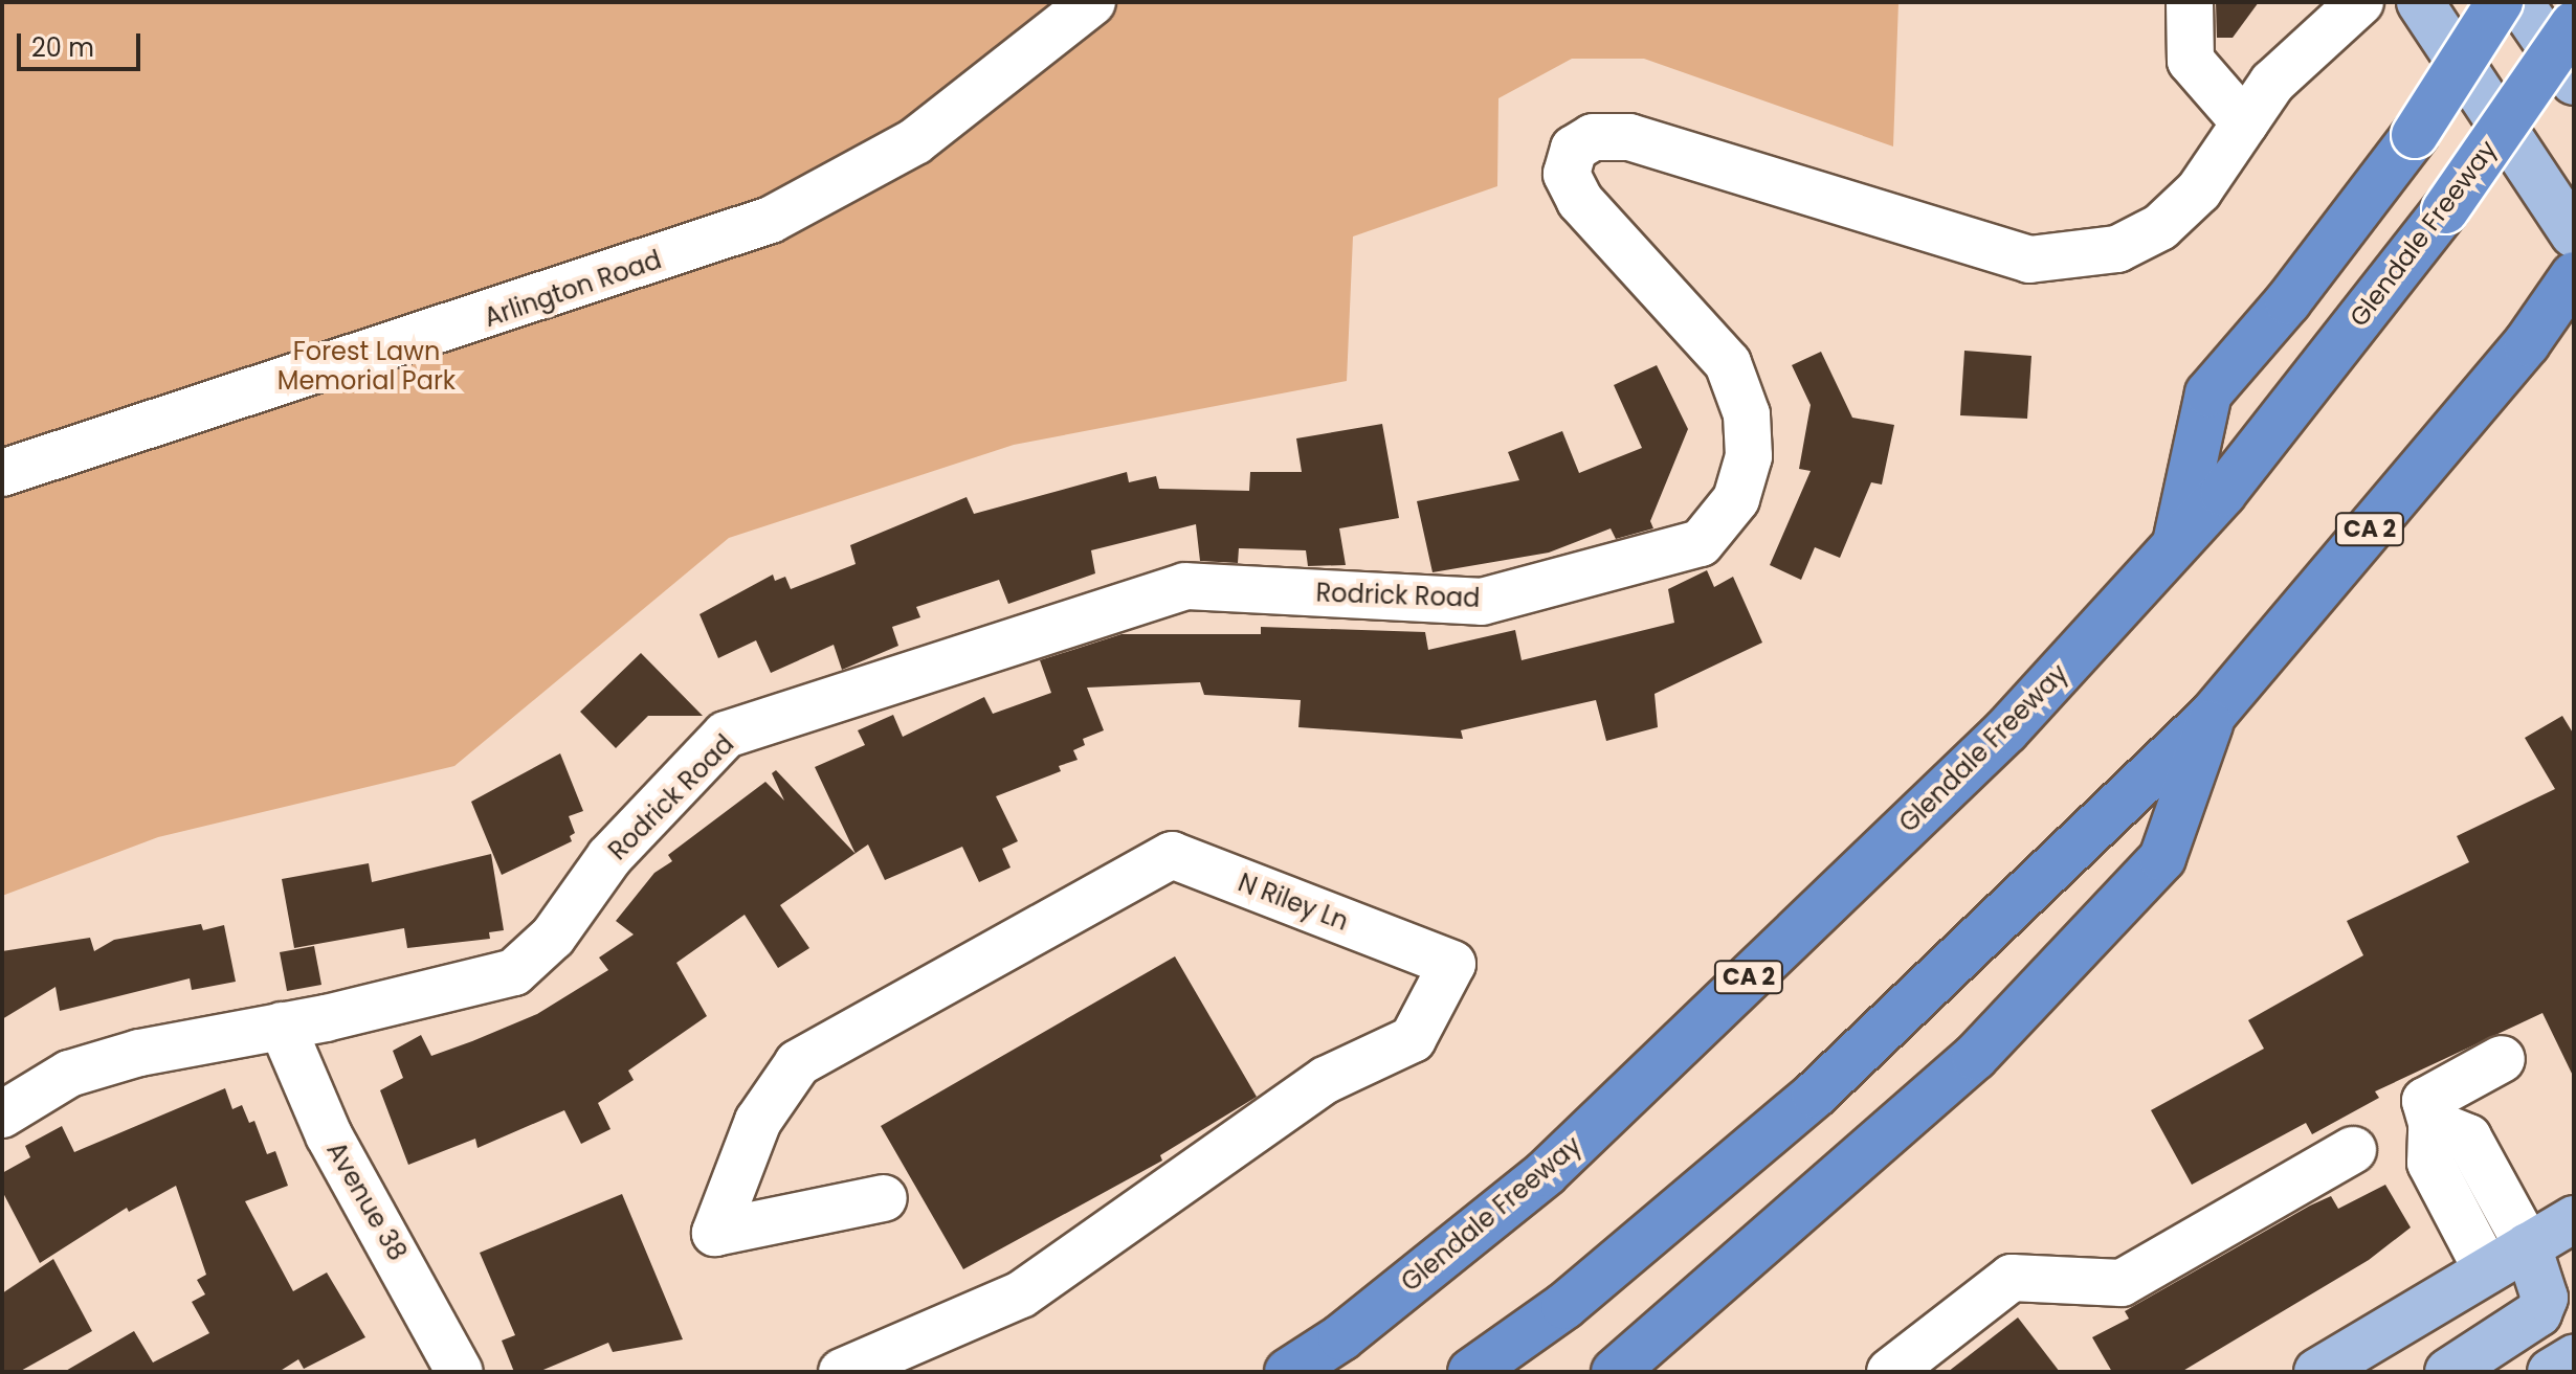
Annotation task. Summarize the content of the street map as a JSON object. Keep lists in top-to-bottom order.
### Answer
{
  "streets": {
    "highway": ["Glendale Freeway", "CA 2"],
    "street": [
      "Arlington Road",
      "Rodrick Road",
      "N Riley Ln",
      "Avenue 38"
    ]
  },
  "crossings": [
    ["Rodrick Road", "Avenue 38"]
  ],
  "parks": ["Forest Lawn Memorial Park"],
  "scale_bar": "20 m"
}
